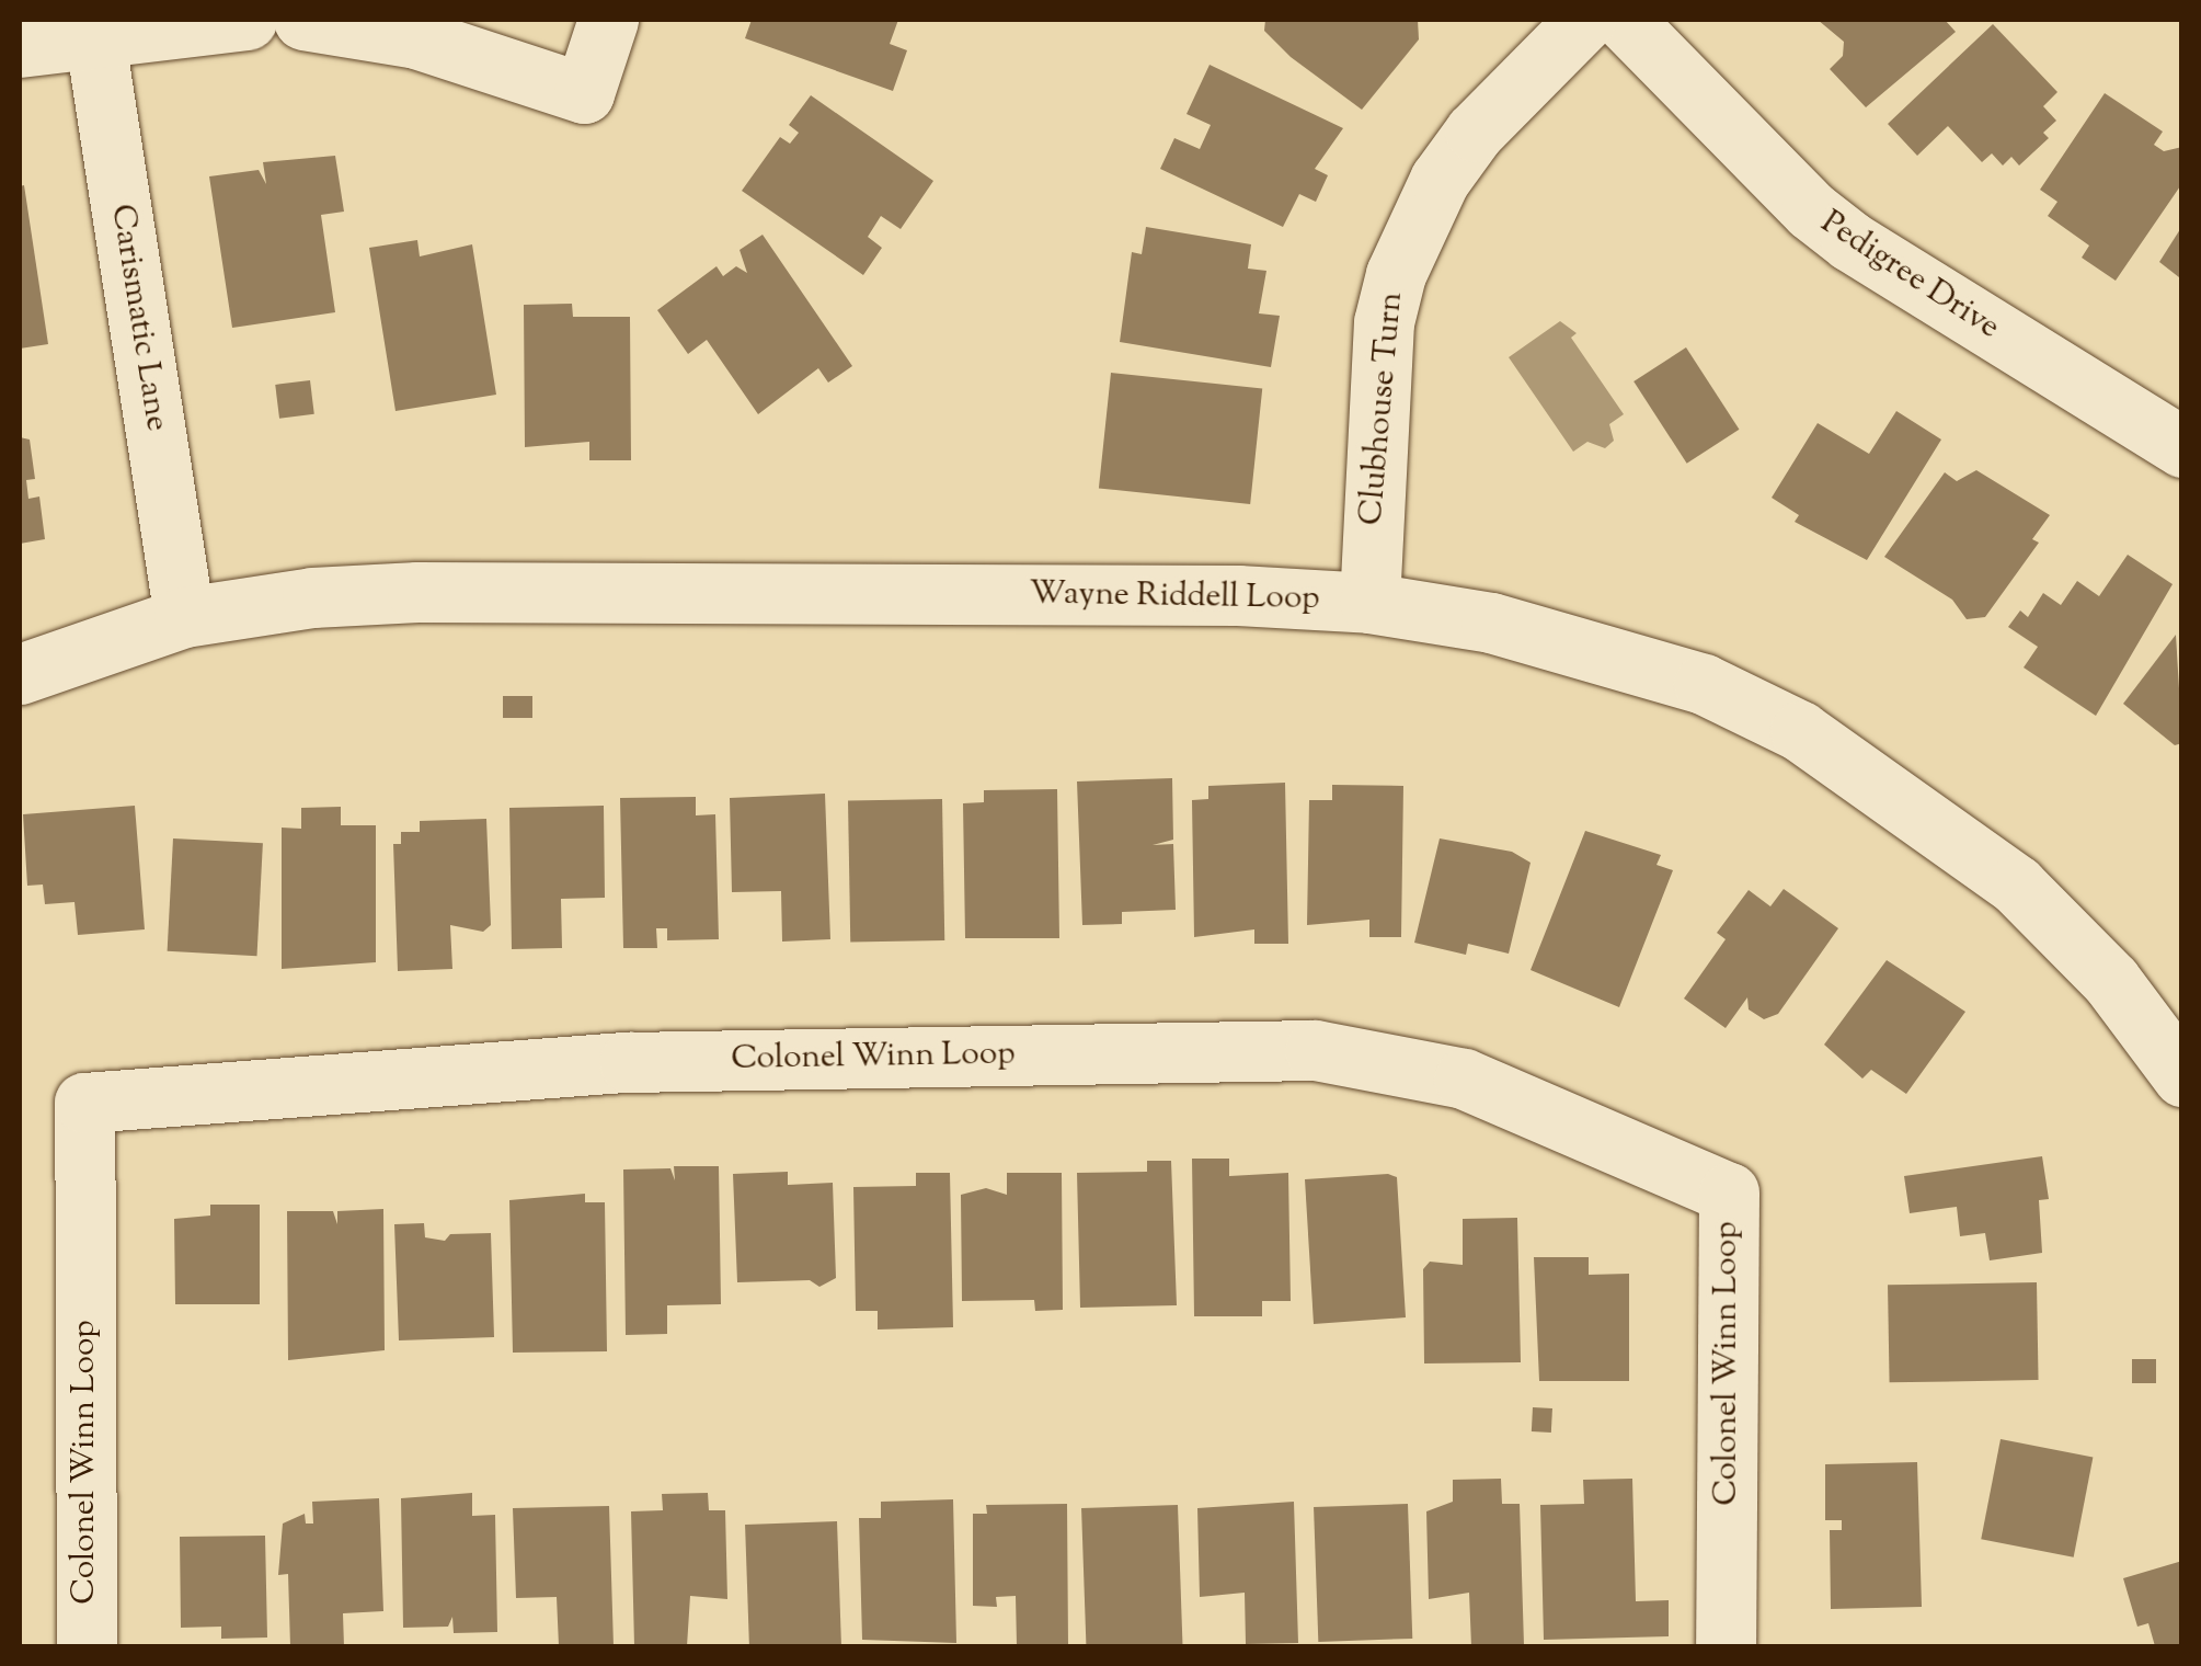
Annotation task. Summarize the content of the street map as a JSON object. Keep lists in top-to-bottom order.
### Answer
{
  "streets": {
    "street": [
      "Pedigree Drive",
      "Carismatic Lane",
      "Clubhouse Turn",
      "Wayne Riddell Loop",
      "Colonel Winn Loop"
    ]
  },
  "crossings": [
    ["Carismatic Lane", "Wayne Riddell Loop"],
    ["Clubhouse Turn", "Wayne Riddell Loop"]
  ]
}
